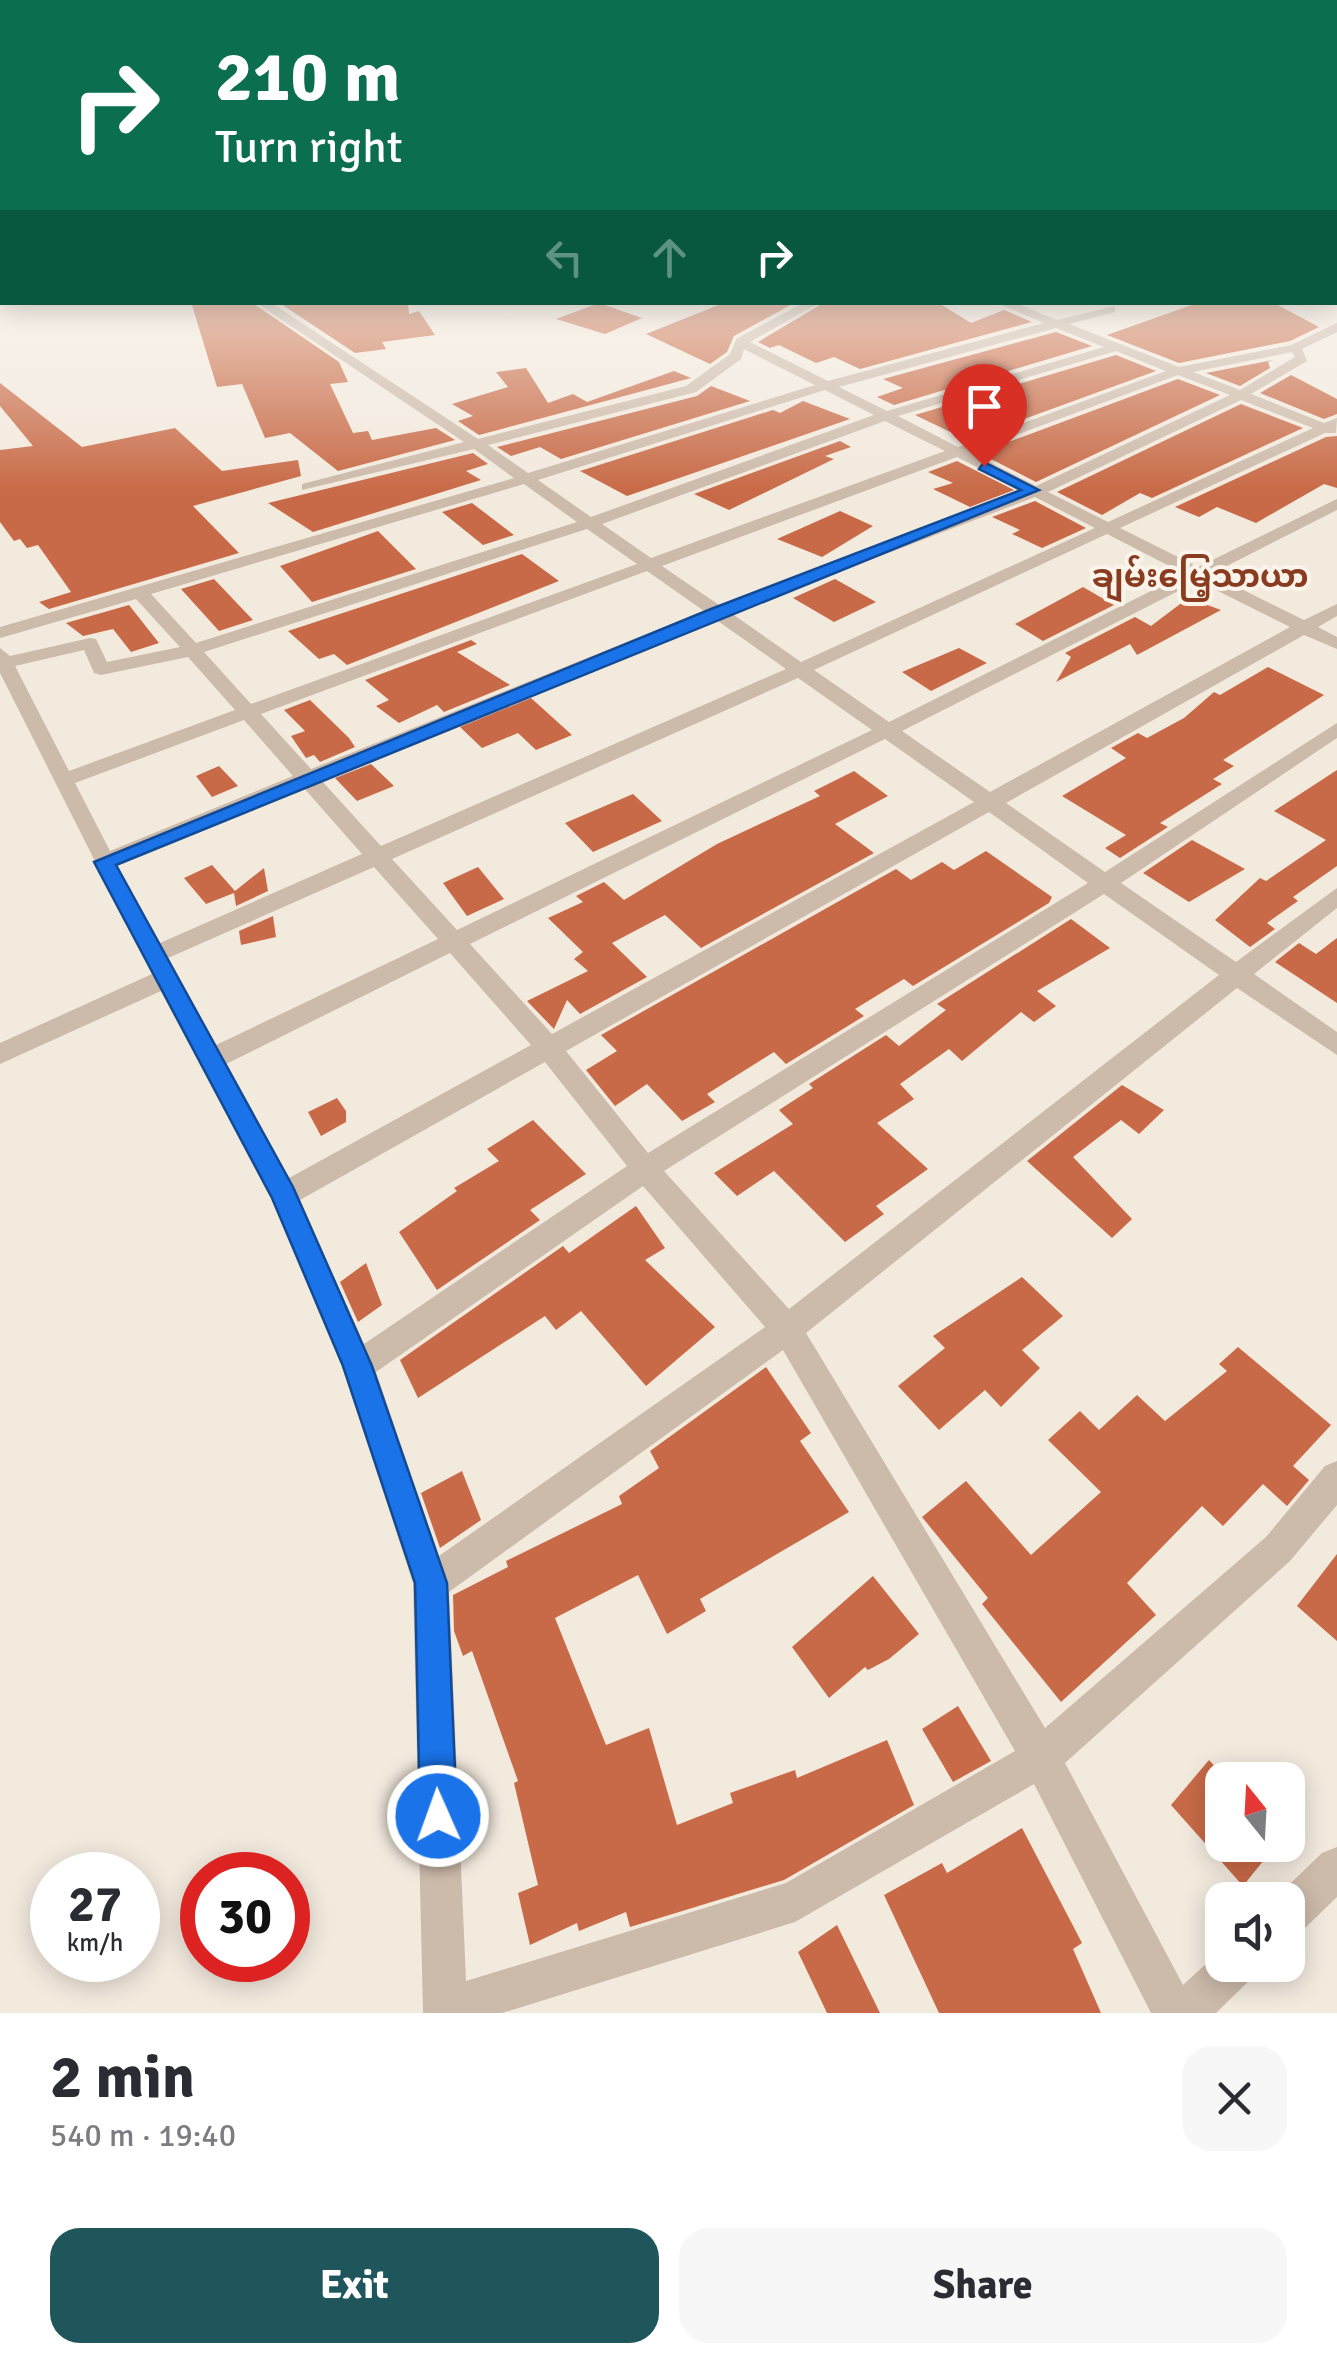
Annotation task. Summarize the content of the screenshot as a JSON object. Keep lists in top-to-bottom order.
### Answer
{
  "districts": ["ချမ်းမြေ့သာယာ"],
  "north": "top",
  "page": {
    "turn": ["210 m", "Turn right"],
    "speed": "27 km/h",
    "limit": "30",
    "heading": ["2 min", "540 m · 19:40"],
    "buttons": ["Exit", "Share"]
  }
}
